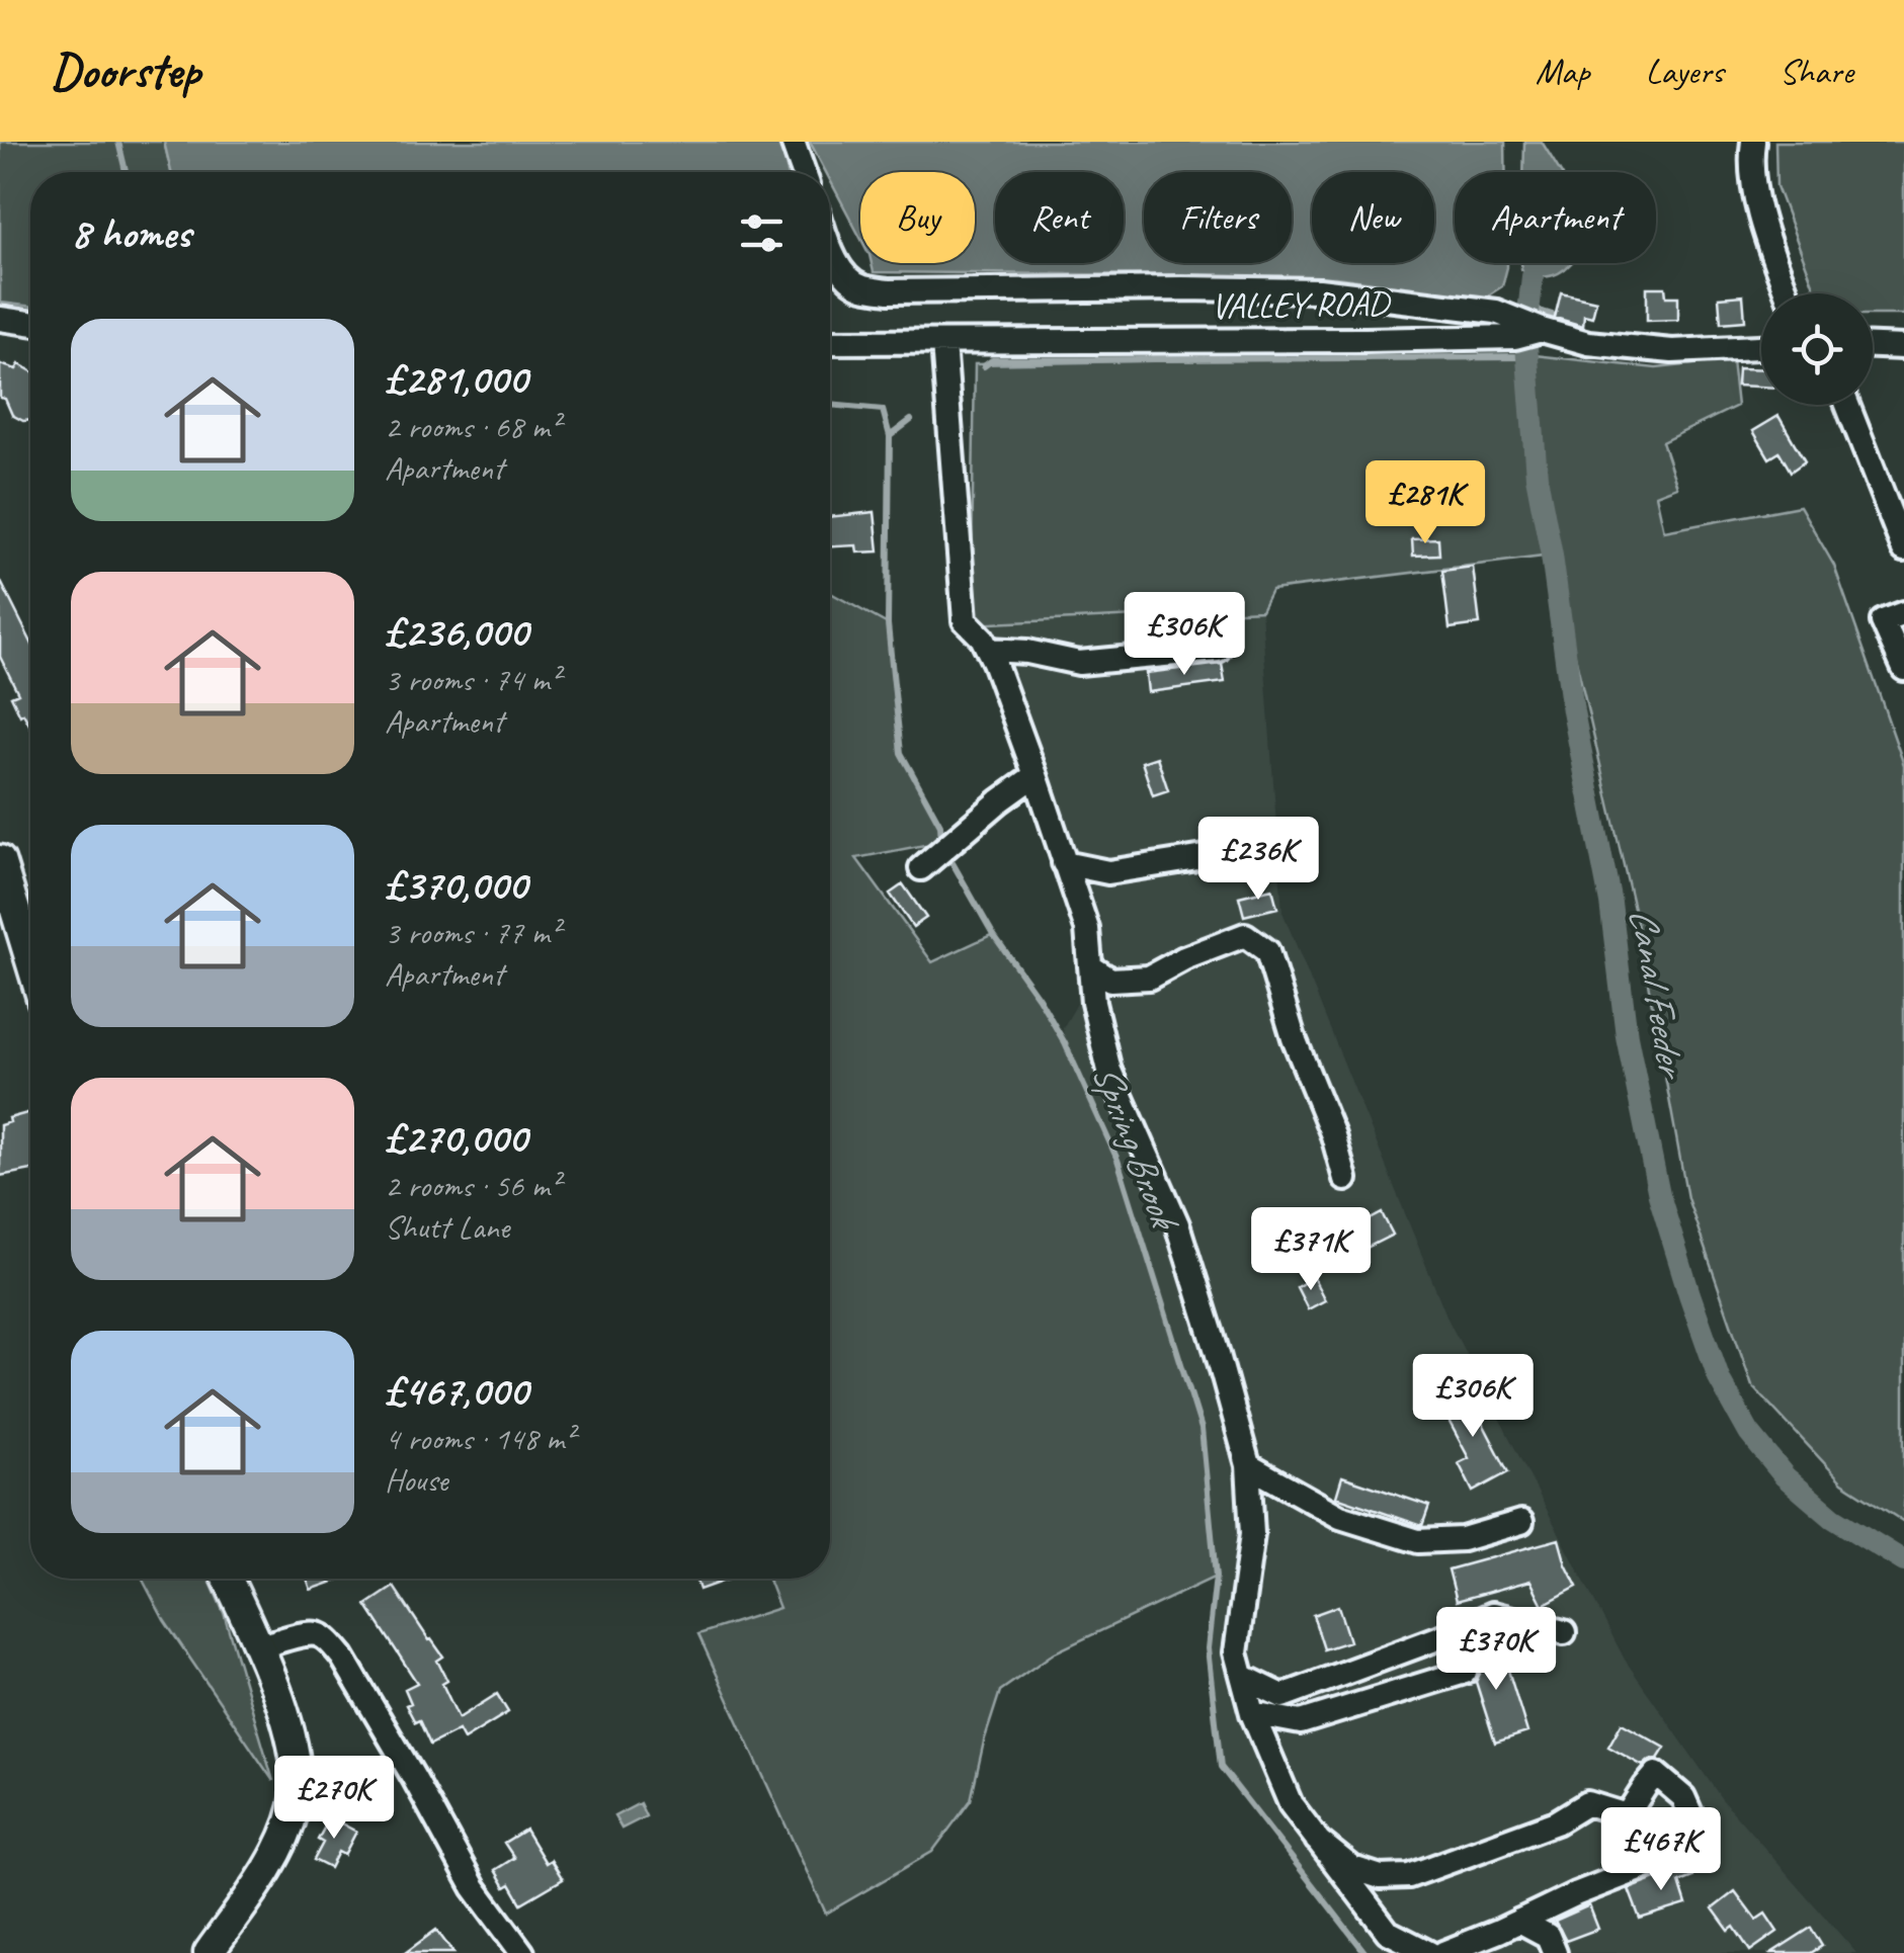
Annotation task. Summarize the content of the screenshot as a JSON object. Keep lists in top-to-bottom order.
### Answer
{
  "streets": {
    "street": ["VALLEY ROAD"]
  },
  "water": ["Canal Feeder", "Spring Brook"],
  "page": {
    "header": "Doorstep",
    "nav": ["Map", "Layers", "Share"],
    "chip": [
      "Buy",
      "Rent",
      "Filters",
      "New",
      "Apartment"
    ],
    "heading": "8 homes",
    "list": [
      {
        "name": "£281,000",
        "note": "2 rooms · 68 m² · Apartment"
      },
      {
        "name": "£236,000",
        "note": "3 rooms · 74 m² · Apartment"
      },
      {
        "name": "£370,000",
        "note": "3 rooms · 77 m² · Apartment"
      },
      {
        "name": "£270,000",
        "note": "2 rooms · 56 m² · Shutt Lane"
      },
      {
        "name": "£467,000",
        "note": "4 rooms · 148 m² · House"
      }
    ],
    "price": [
      "£281K",
      "£306K",
      "£236K",
      "£371K",
      "£306K",
      "£370K",
      "£270K",
      "£467K"
    ]
  }
}
